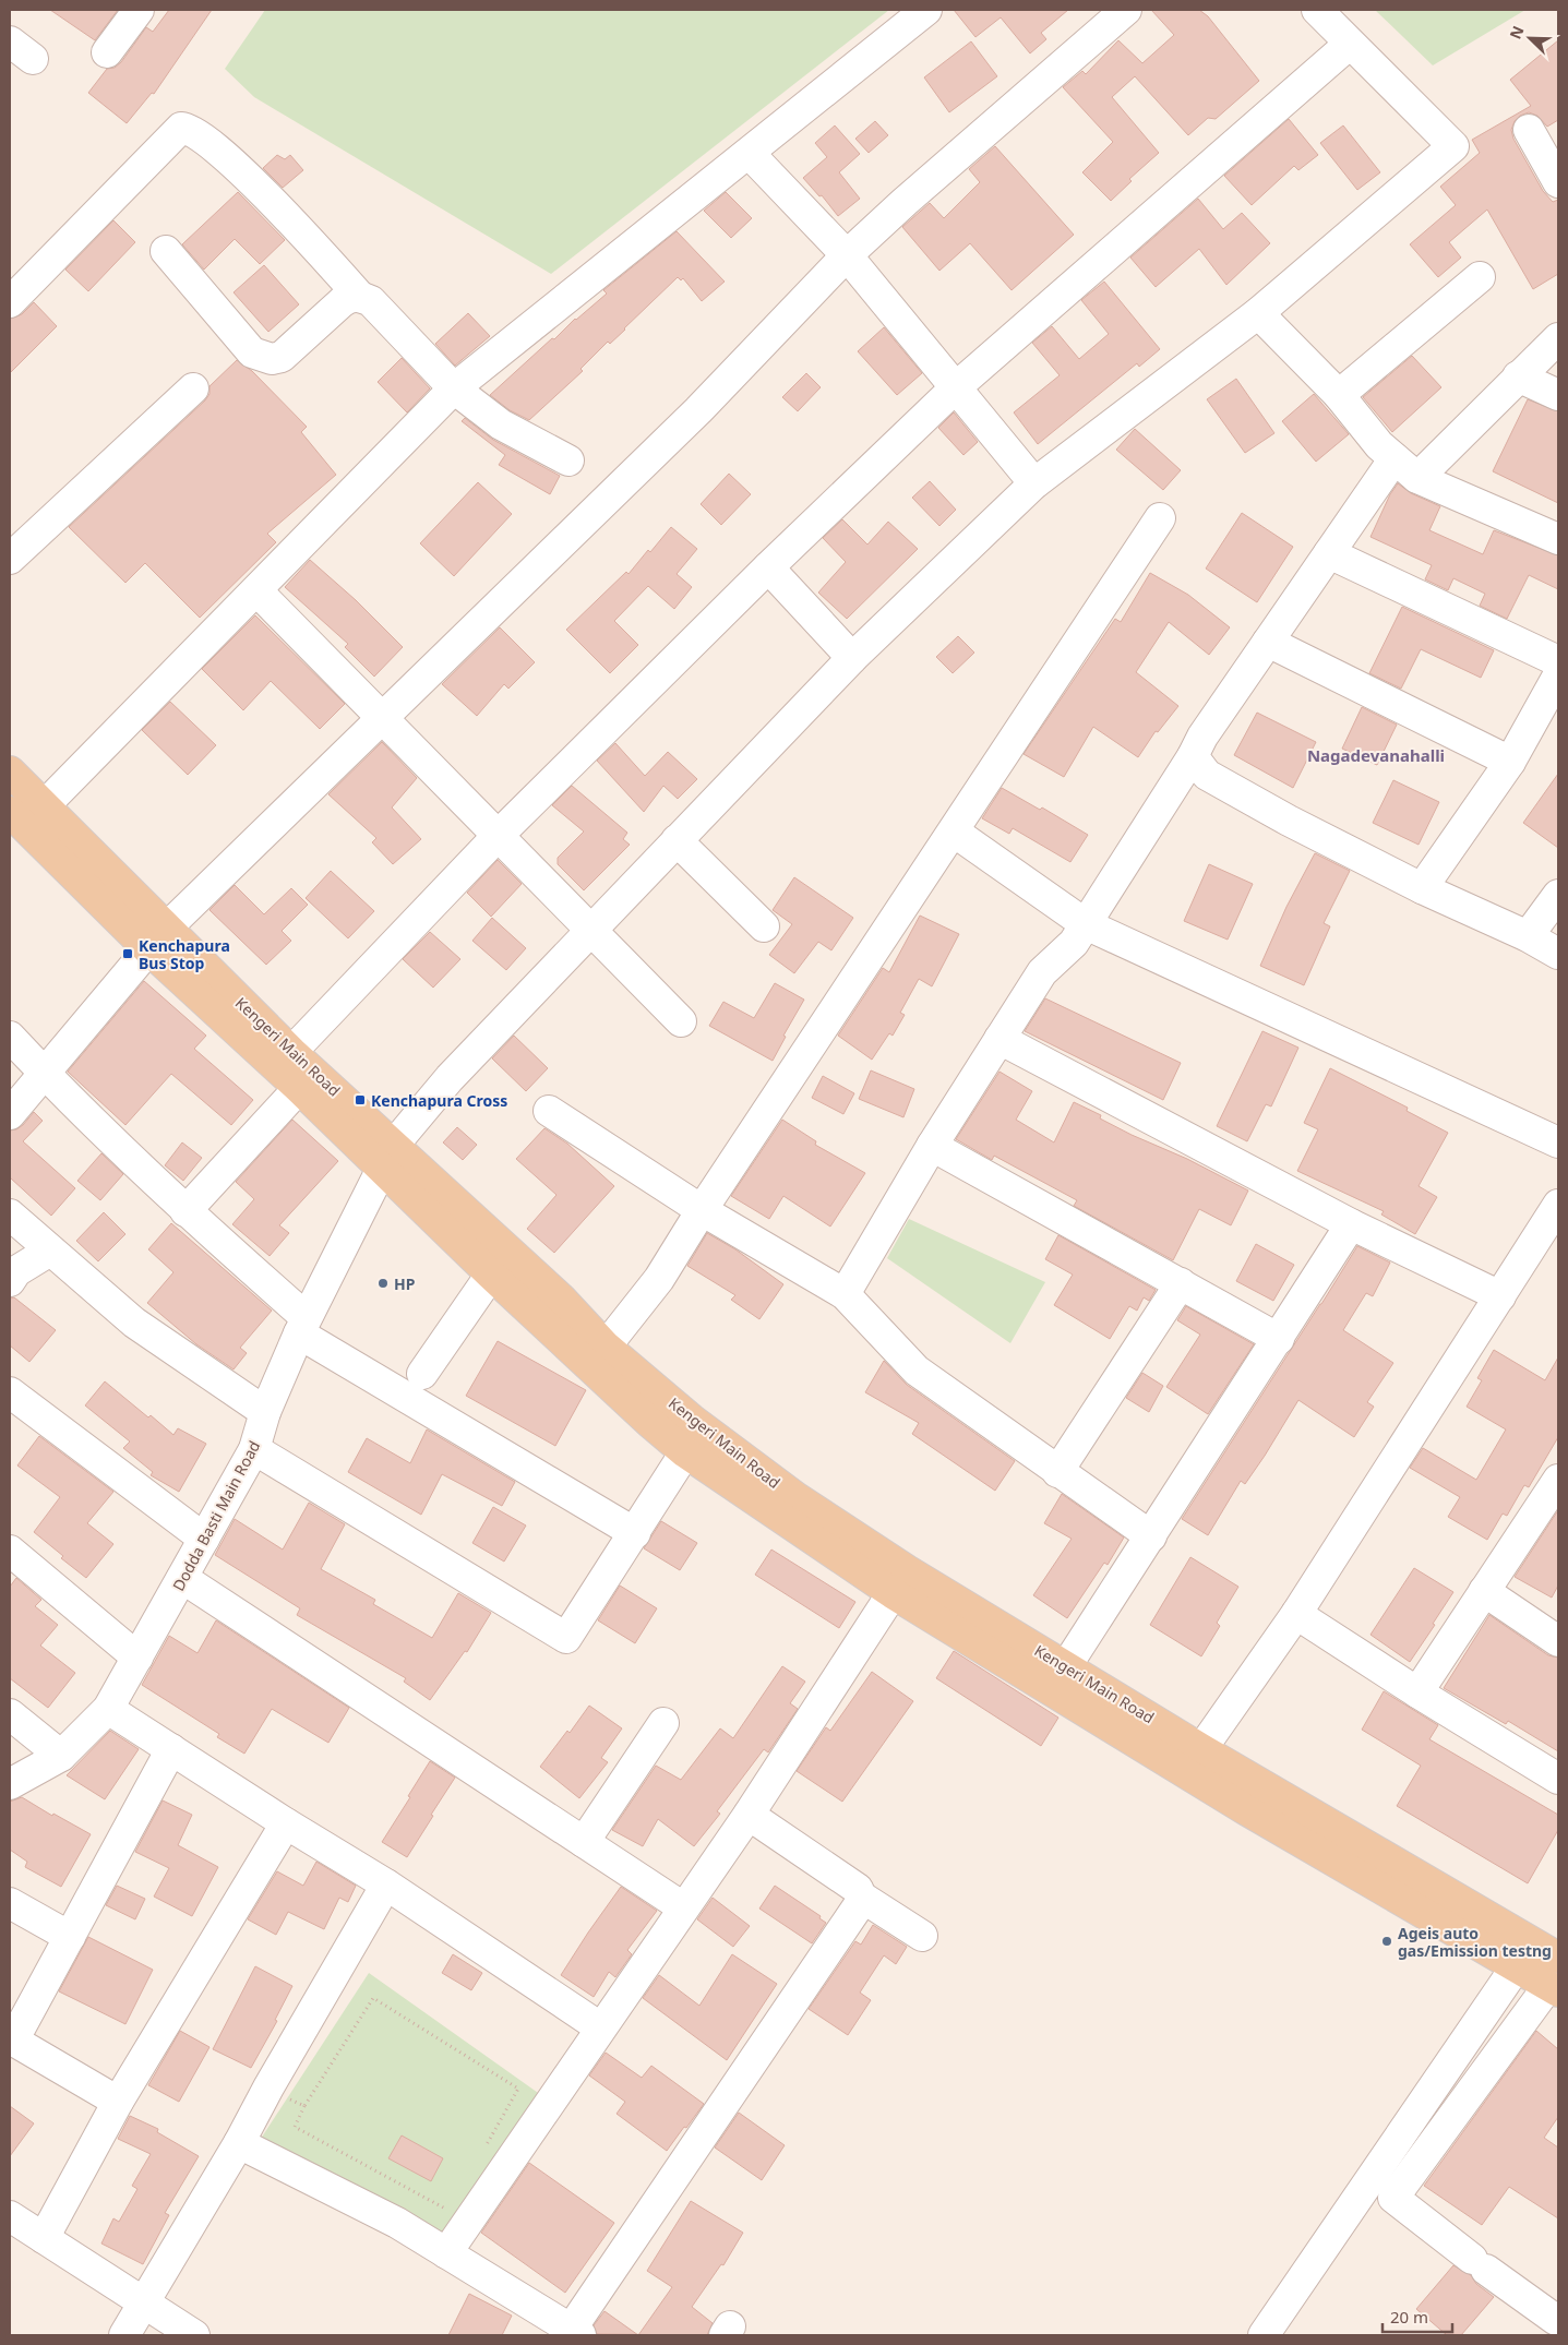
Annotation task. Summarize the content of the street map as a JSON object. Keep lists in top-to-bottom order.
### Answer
{
  "streets": {
    "main road": ["Kengeri Main Road"],
    "street": ["Dodda Basti Main Road"]
  },
  "crossings": [
    ["Kengeri Main Road", "Dodda Basti Main Road"]
  ],
  "districts": ["Nagadevanahalli"],
  "places": {
    "transit": ["Kenchapura Bus Stop", "Kenchapura Cross"],
    "other": ["HP", "Ageis auto gas/Emission testng"]
  },
  "scale_bar": "20 m",
  "north": "top left"
}
